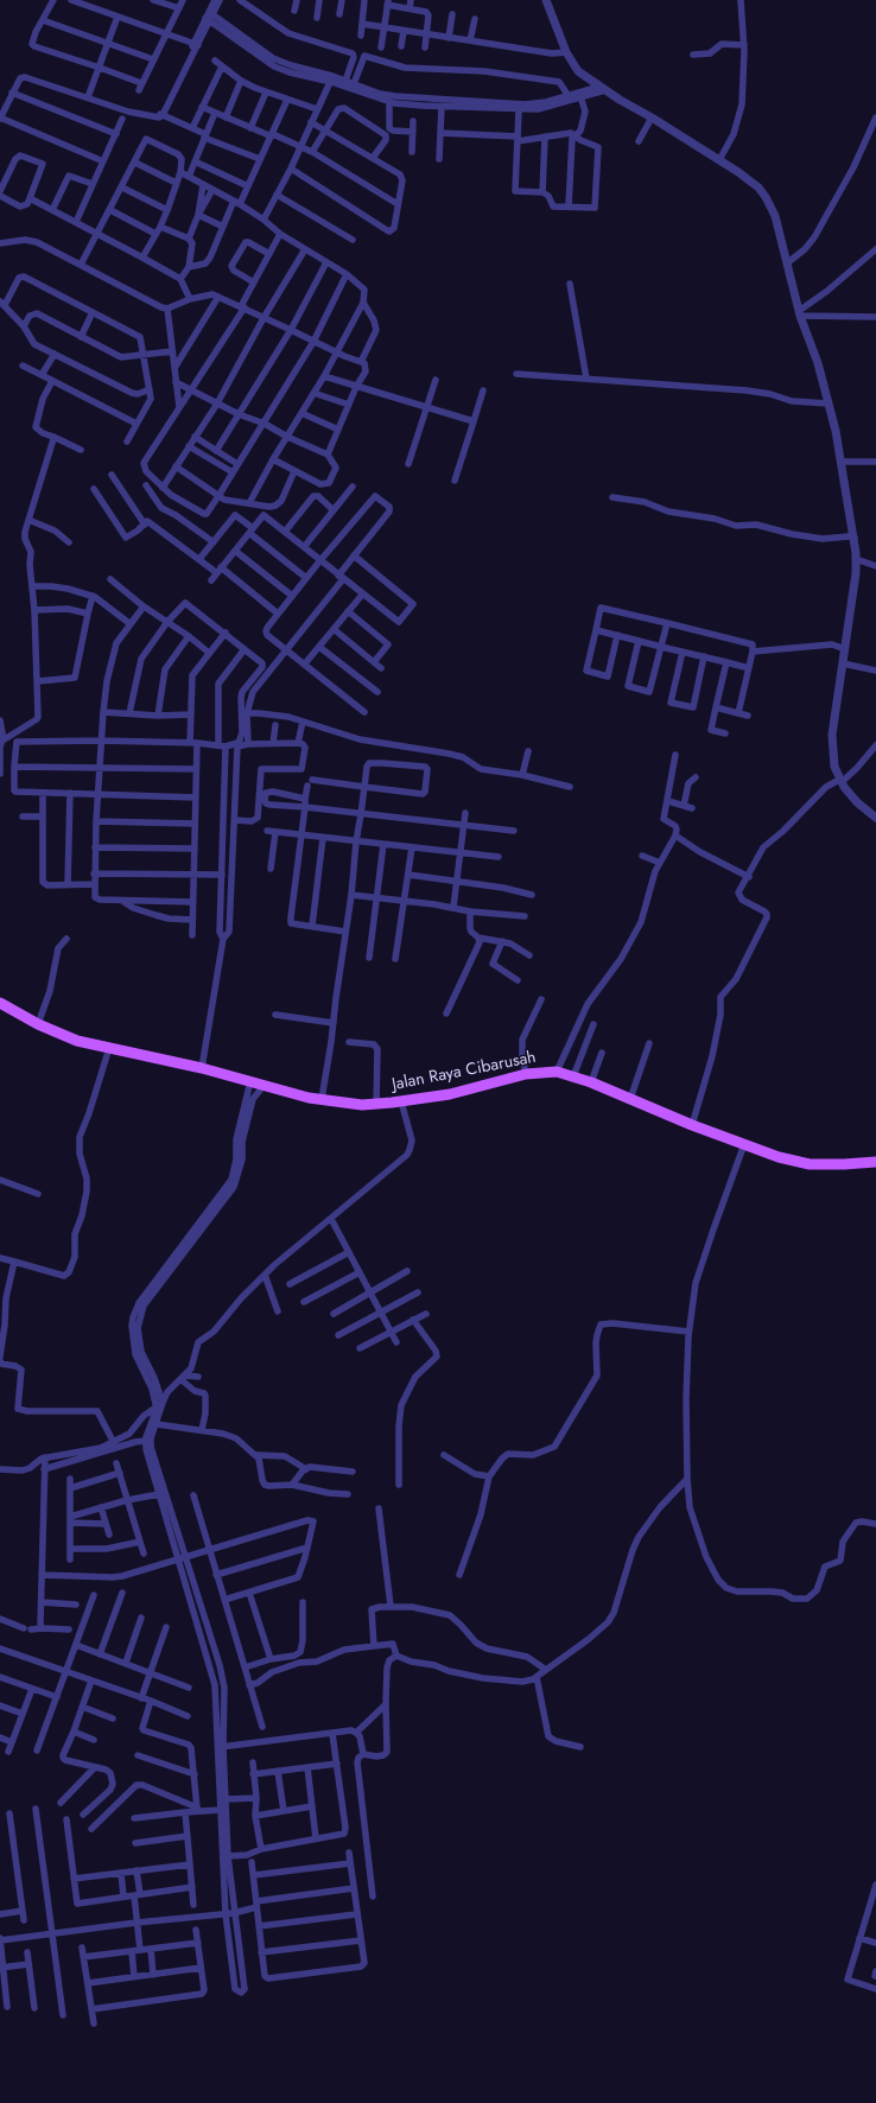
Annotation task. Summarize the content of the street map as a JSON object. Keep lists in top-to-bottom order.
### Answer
{
  "streets": {
    "main road": ["Jalan Raya Cibarusah"]
  }
}
